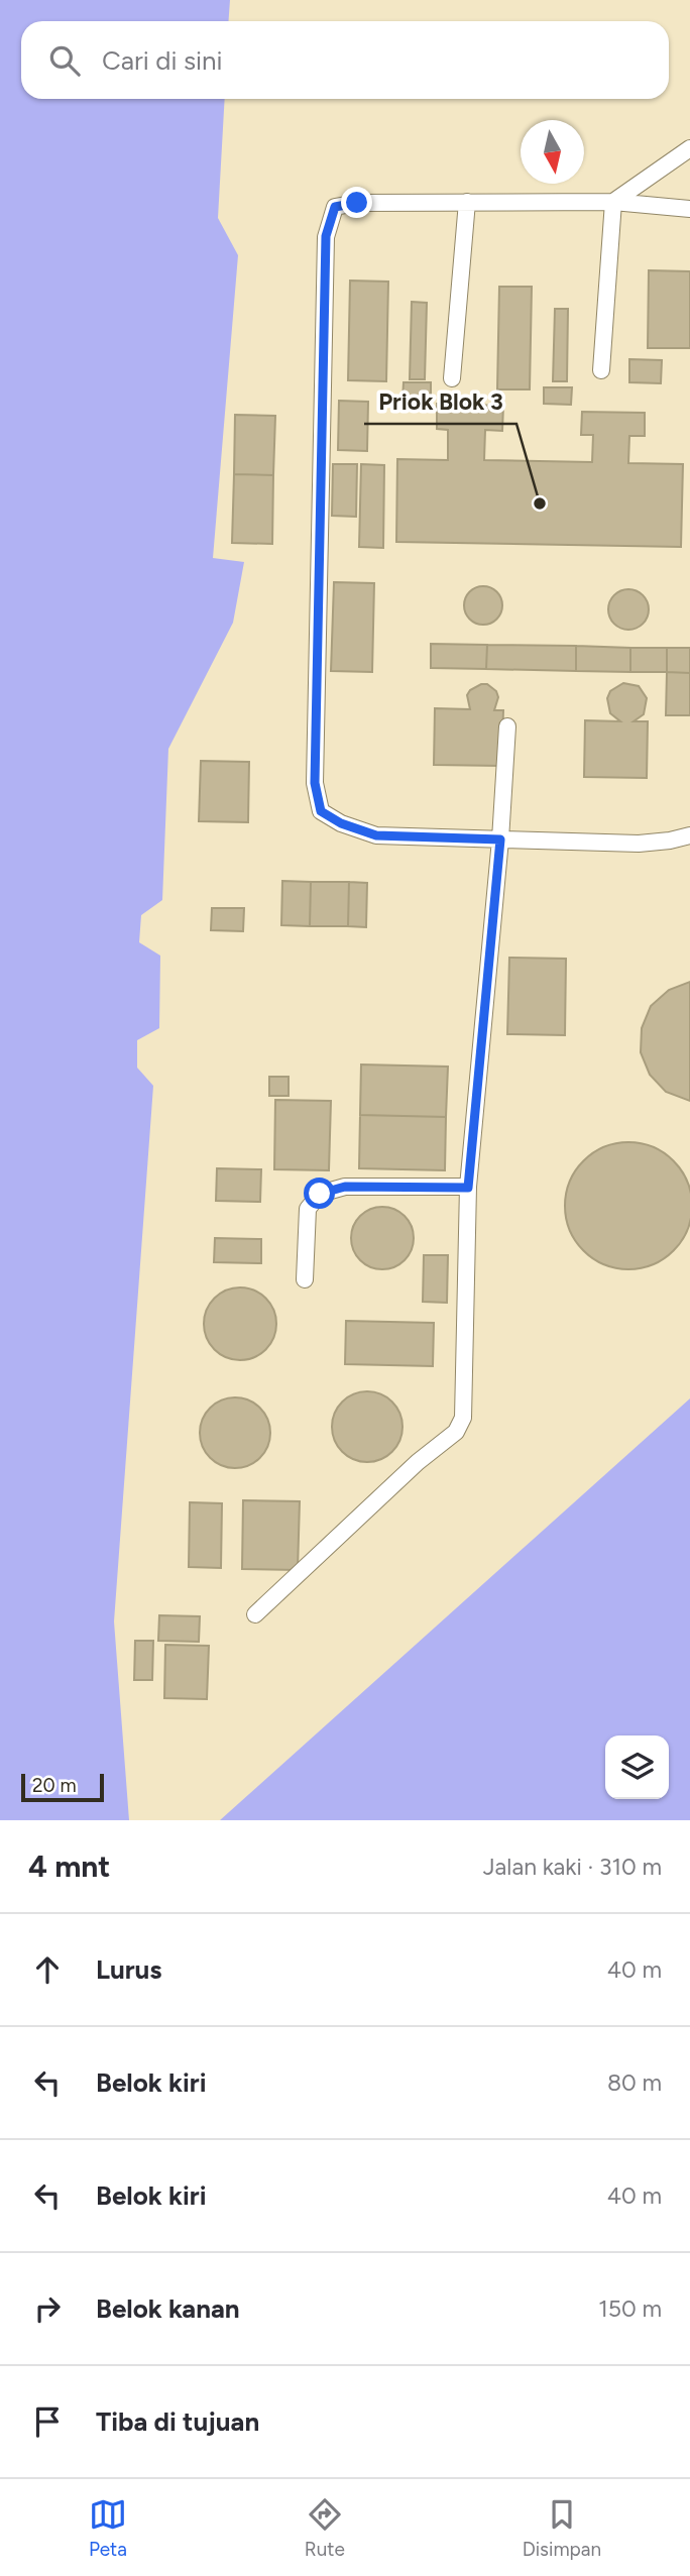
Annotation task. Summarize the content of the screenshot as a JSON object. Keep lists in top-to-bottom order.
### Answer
{
  "places": ["Priok Blok 3"],
  "scale_bar": "20 m",
  "north": "bottom",
  "page": {
    "search": "Cari di sini",
    "scale": "20 m",
    "heading": ["4 mnt", "Jalan kaki · 310 m"],
    "list": [
      ["Lurus", "40 m"],
      ["Belok kiri", "80 m"],
      ["Belok kiri", "40 m"],
      ["Belok kanan", "150 m"],
      "Tiba di tujuan"
    ],
    "nav": ["Peta", "Rute", "Disimpan"]
  }
}
